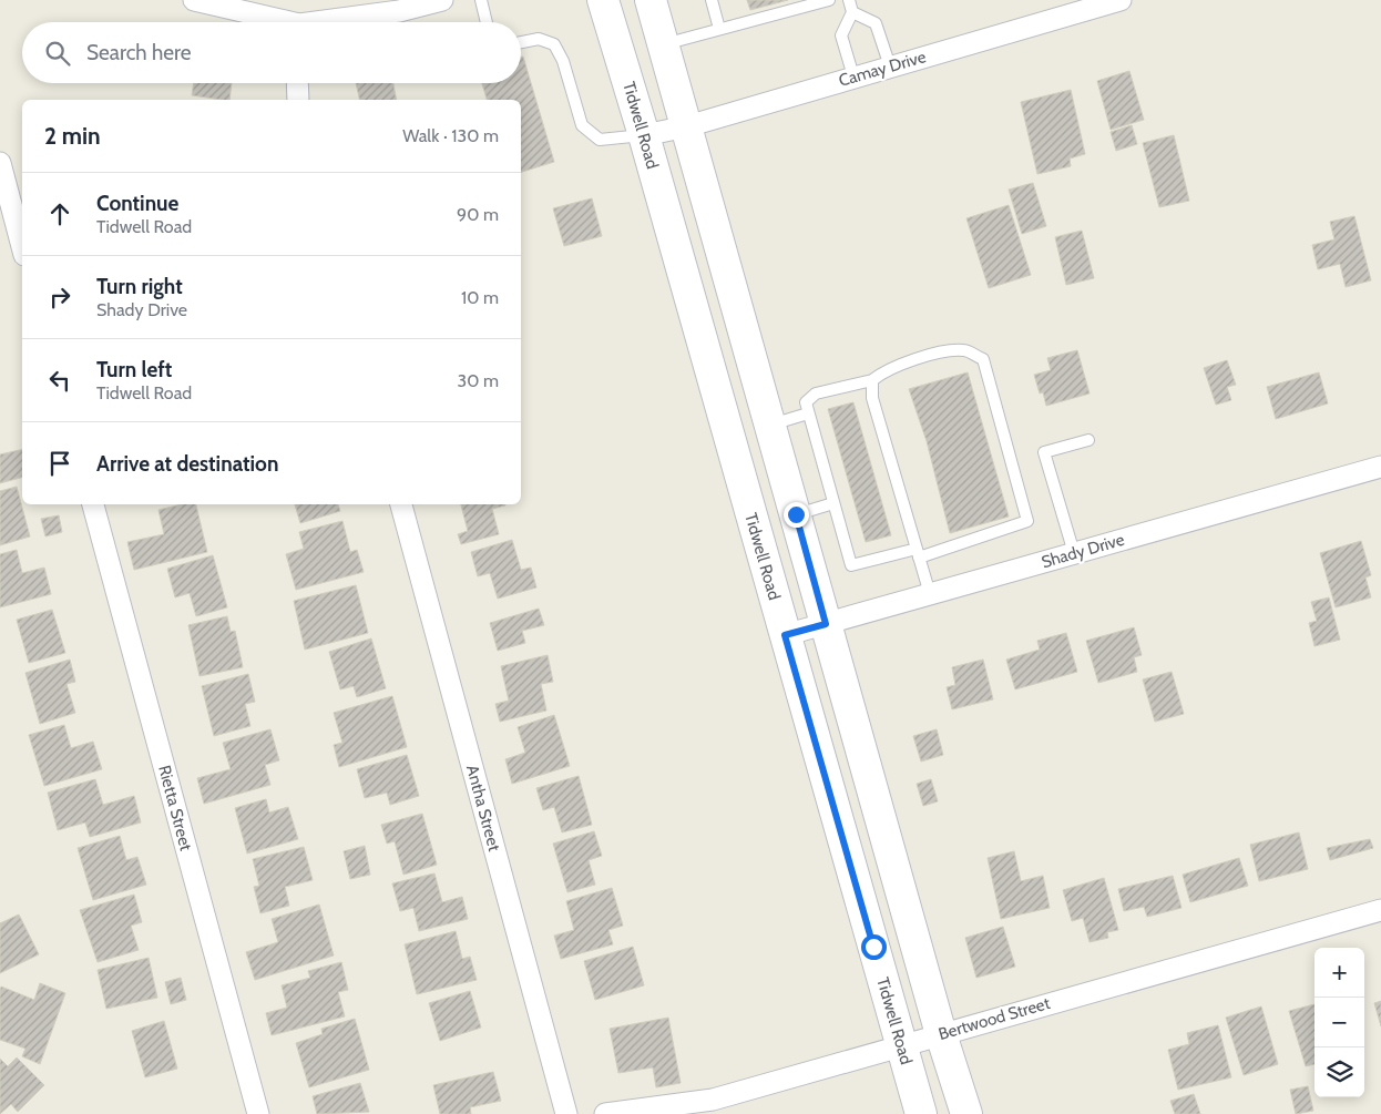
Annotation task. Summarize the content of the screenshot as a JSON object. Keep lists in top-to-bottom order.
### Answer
{
  "streets": {
    "main road": ["Tidwell Road"],
    "street": [
      "Camay Drive",
      "Shady Drive",
      "Rietta Street",
      "Antha Street",
      "Bertwood Street"
    ]
  },
  "crossings": [
    ["Camay Drive", "Tidwell Road"],
    ["Tidwell Road", "Shady Drive"],
    ["Tidwell Road", "Bertwood Street"]
  ],
  "page": {
    "search": "Search here",
    "heading": ["2 min", "Walk · 130 m"],
    "list": [
      ["Continue", "Tidwell Road", "90 m"],
      ["Turn right", "Shady Drive", "10 m"],
      ["Turn left", "Tidwell Road", "30 m"],
      "Arrive at destination"
    ],
    "map_buttons": ["+", "−"]
  }
}
